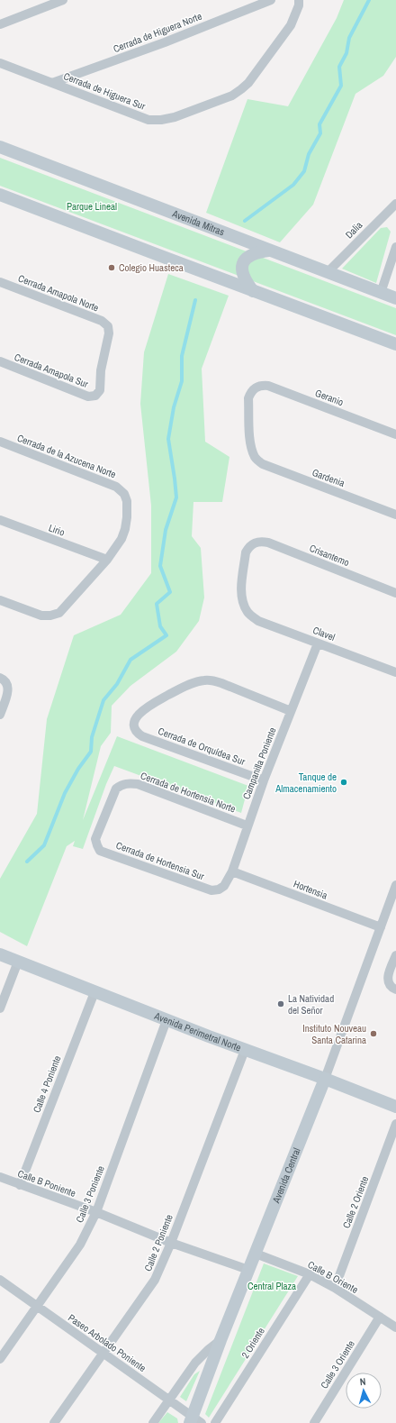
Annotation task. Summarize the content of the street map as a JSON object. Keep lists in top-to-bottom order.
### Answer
{
  "streets": {
    "street": [
      "Cerrada de Higuera Norte",
      "Cerrada de Higuera Sur",
      "Avenida Mitras",
      "Dalia",
      "Cerrada Amapola Norte",
      "Cerrada Amapola Sur",
      "Geranio",
      "Cerrada de la Azucena Norte",
      "Gardenia",
      "Lirio",
      "Crisantemo",
      "Clavel",
      "Cerrada de Orquídea Sur",
      "Campanilla Poniente",
      "Cerrada de Hortensia Norte",
      "Cerrada de Hortensia Sur",
      "Hortensia",
      "Avenida Perimetral Norte",
      "Calle 4 Poniente",
      "Avenida Central",
      "Calle B Poniente",
      "Calle 3 Poniente",
      "Calle 2 Oriente",
      "Calle 2 Poniente",
      "Calle B Oriente",
      "Paseo Arbolado Poniente",
      "2 Oriente",
      "Calle 3 Oriente"
    ]
  },
  "crossings": [
    ["Cerrada de Higuera Norte", "Cerrada de Higuera Sur"],
    ["Avenida Mitras", "Dalia"],
    ["Cerrada Amapola Norte", "Cerrada Amapola Sur"],
    ["Geranio", "Gardenia"],
    ["Cerrada de la Azucena Norte", "Lirio"],
    ["Crisantemo", "Clavel"],
    ["Clavel", "Campanilla Poniente"],
    ["Cerrada de Orquídea Sur", "Campanilla Poniente"],
    ["Campanilla Poniente", "Cerrada de Hortensia Norte"],
    ["Campanilla Poniente", "Cerrada de Hortensia Sur"],
    ["Campanilla Poniente", "Hortensia"],
    ["Cerrada de Hortensia Norte", "Cerrada de Hortensia Sur"],
    ["Hortensia", "Avenida Central"],
    ["Avenida Perimetral Norte", "Calle 4 Poniente"],
    ["Avenida Perimetral Norte", "Avenida Central"],
    ["Avenida Perimetral Norte", "Calle 3 Poniente"],
    ["Avenida Perimetral Norte", "Calle 2 Poniente"],
    ["Calle 4 Poniente", "Calle B Poniente"],
    ["Avenida Central", "Calle B Poniente"],
    ["Avenida Central", "Calle B Oriente"],
    ["Avenida Central", "Paseo Arbolado Poniente"],
    ["Calle B Poniente", "Calle 3 Poniente"],
    ["Calle B Poniente", "Calle 2 Poniente"],
    ["Calle 3 Poniente", "Paseo Arbolado Poniente"],
    ["Calle 2 Oriente", "Calle B Oriente"],
    ["Calle 2 Poniente", "Paseo Arbolado Poniente"],
    ["Calle B Oriente", "2 Oriente"],
    ["Calle B Oriente", "Calle 3 Oriente"]
  ],
  "parks": ["Parque Lineal", "Central Plaza"],
  "places": [
    "Colegio Huasteca",
    "Tanque de Almacenamiento",
    "La Natividad del Señor",
    "Instituto Nouveau Santa Catarina"
  ],
  "north": "top"
}
